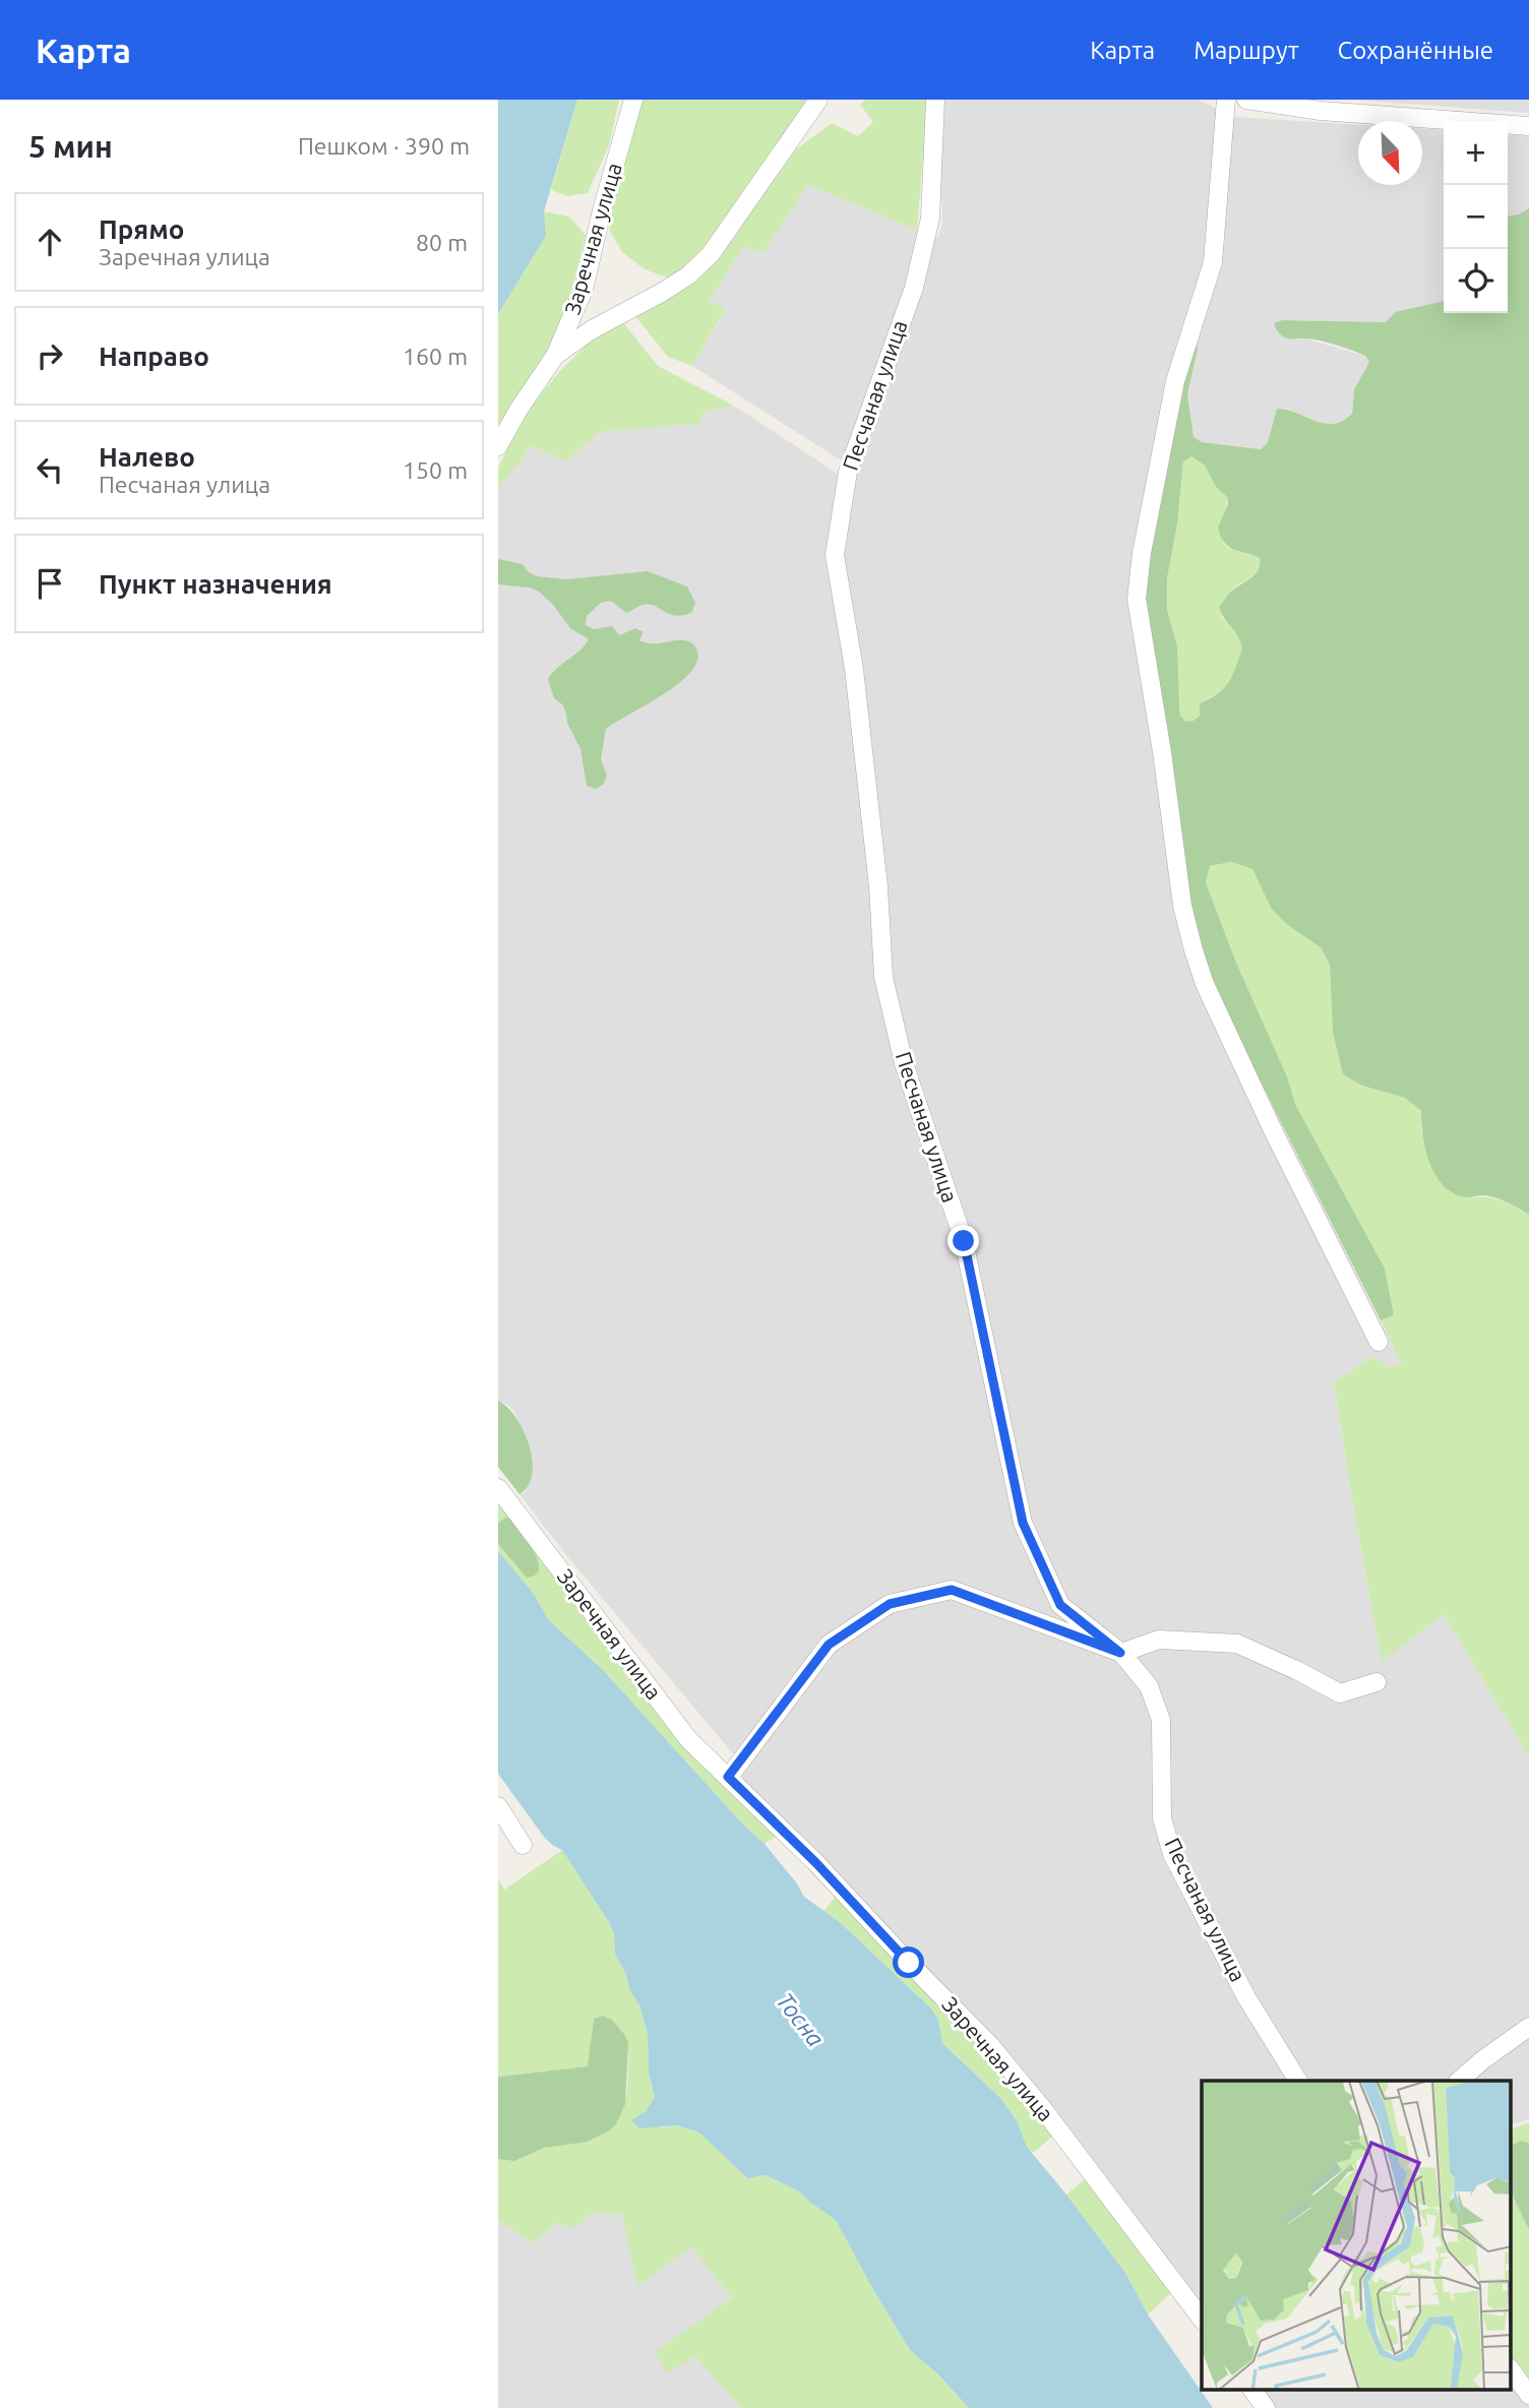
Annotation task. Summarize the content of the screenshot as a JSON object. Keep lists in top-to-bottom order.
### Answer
{
  "streets": {
    "street": ["Заречная улица", "Песчаная улица"]
  },
  "water": ["Тосна"],
  "north": "bottom right",
  "page": {
    "header": "Карта",
    "nav": ["Карта", "Маршрут", "Сохранённые"],
    "heading": ["5 мин", "Пешком · 390 m"],
    "map_buttons": ["+", "−"],
    "list": [
      ["Прямо", "Заречная улица", "80 m"],
      ["Направо", "160 m"],
      ["Налево", "Песчаная улица", "150 m"],
      "Пункт назначения"
    ]
  }
}
